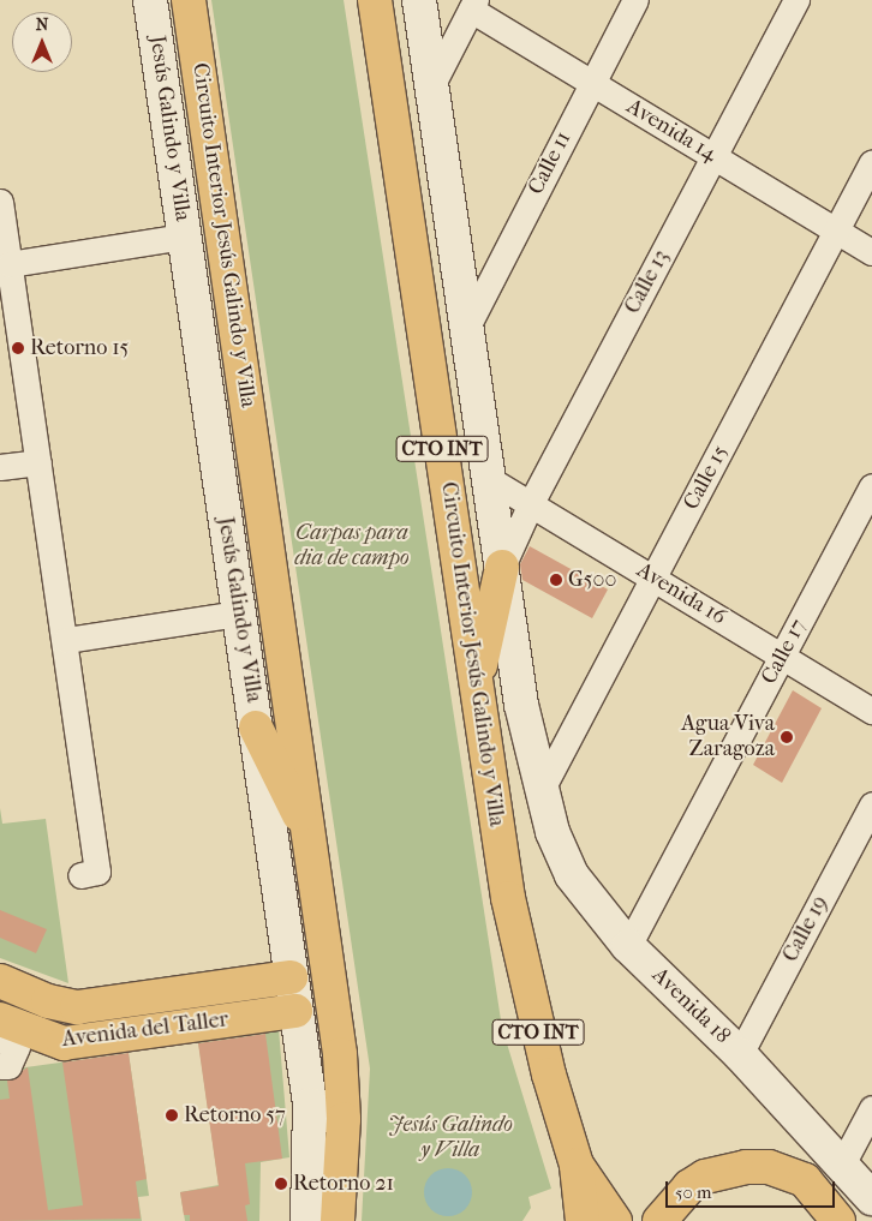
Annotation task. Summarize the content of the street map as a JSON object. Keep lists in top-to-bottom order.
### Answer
{
  "streets": {
    "main road": [
      "Jesús Galindo y Villa",
      "Circuito Interior Jesús Galindo y Villa",
      "CTO INT",
      "Avenida 18",
      "Avenida del Taller"
    ],
    "street": [
      "Avenida 14",
      "Calle 11",
      "Calle 13",
      "Calle 15",
      "Avenida 16",
      "Calle 17",
      "Calle 19"
    ]
  },
  "crossings": [
    ["Jesús Galindo y Villa", "Avenida del Taller"],
    ["Avenida 14", "Calle 11"],
    ["Avenida 14", "Calle 13"],
    ["Avenida 14", "Calle 15"],
    ["Calle 11", "CTO INT"],
    ["Calle 13", "CTO INT"],
    ["Calle 13", "Avenida 16"],
    ["CTO INT", "Calle 15"],
    ["CTO INT", "Avenida 16"],
    ["CTO INT", "Avenida 18"],
    ["Calle 15", "Avenida 16"],
    ["Calle 15", "Avenida 18"],
    ["Avenida 16", "Calle 17"],
    ["Calle 17", "Avenida 18"],
    ["Calle 19", "Avenida 18"]
  ],
  "parks": ["Carpas para dia de campo", "Jesús Galindo y Villa"],
  "places": [
    "Retorno 15",
    "G500",
    "Agua Viva Zaragoza",
    "Retorno 57",
    "Retorno 21"
  ],
  "scale_bar": "50 m",
  "north": "top"
}
